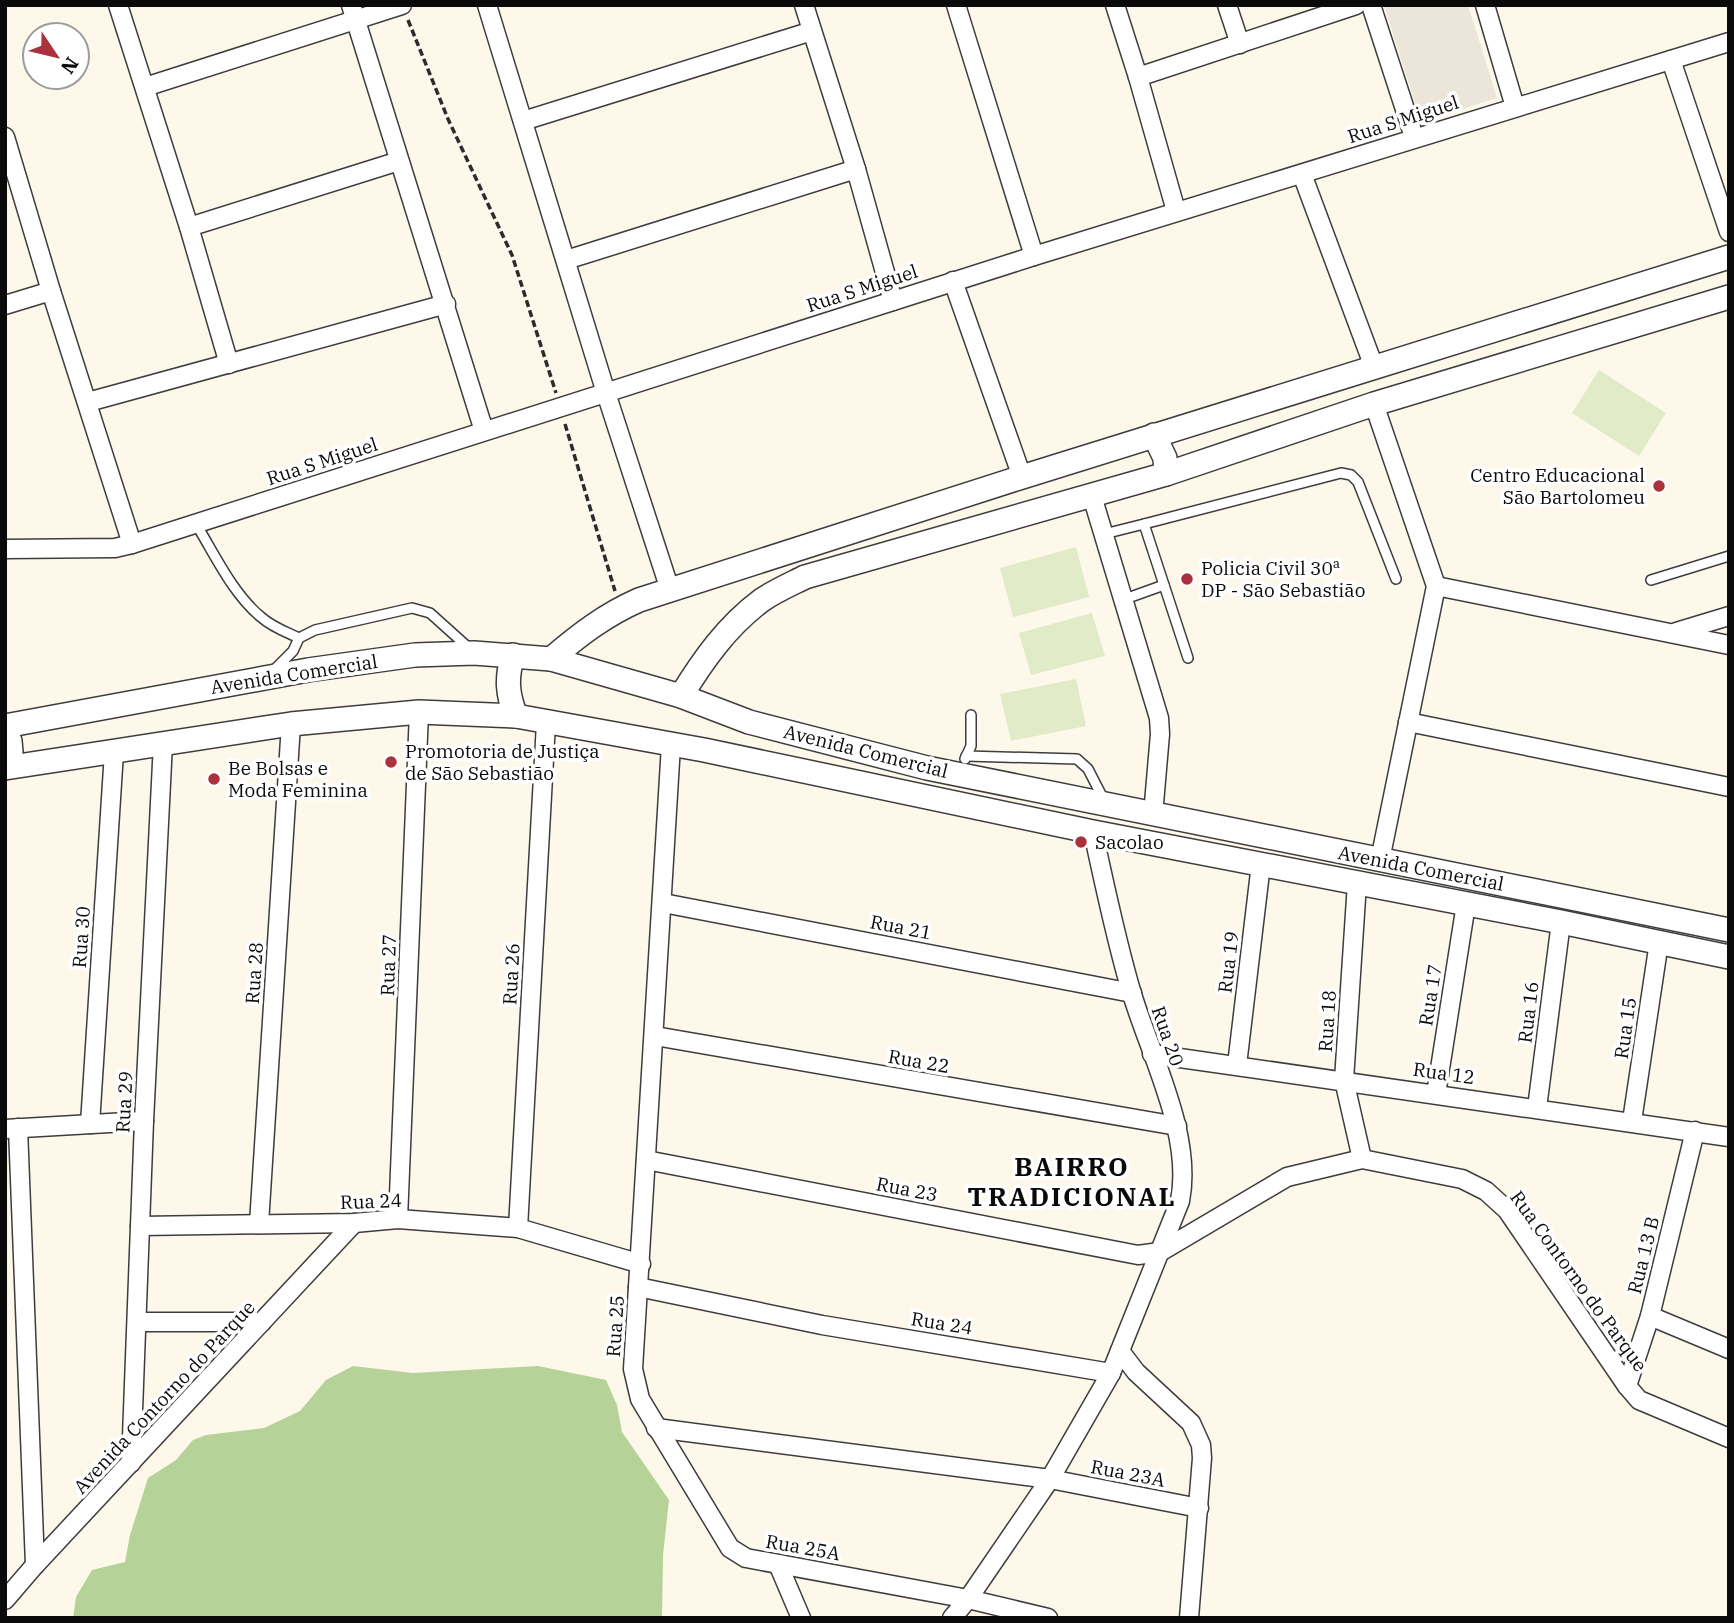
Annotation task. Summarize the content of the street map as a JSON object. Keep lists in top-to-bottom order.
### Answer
{
  "streets": {
    "street": [
      "Rua S Miguel",
      "Avenida Comercial",
      "Rua 21",
      "Rua 30",
      "Rua 19",
      "Rua 27",
      "Rua 28",
      "Rua 26",
      "Rua 17",
      "Rua 16",
      "Rua 18",
      "Rua 15",
      "Rua 20",
      "Rua 22",
      "Rua 12",
      "Rua 29",
      "Rua 23",
      "Rua 24",
      "Rua 13 B",
      "Rua Contorno do Parque",
      "Rua 25",
      "Avenida Contorno do Parque",
      "Rua 23A",
      "Rua 25A"
    ]
  },
  "crossings": [
    ["Avenida Comercial", "Rua 30"],
    ["Avenida Comercial", "Rua 19"],
    ["Avenida Comercial", "Rua 27"],
    ["Avenida Comercial", "Rua 28"],
    ["Avenida Comercial", "Rua 26"],
    ["Avenida Comercial", "Rua 17"],
    ["Avenida Comercial", "Rua 16"],
    ["Avenida Comercial", "Rua 18"],
    ["Avenida Comercial", "Rua 15"],
    ["Avenida Comercial", "Rua 20"],
    ["Avenida Comercial", "Rua 29"],
    ["Avenida Comercial", "Rua 25"],
    ["Rua 21", "Rua 20"],
    ["Rua 21", "Rua 25"],
    ["Rua 19", "Rua 12"],
    ["Rua 27", "Rua 24"],
    ["Rua 28", "Rua 24"],
    ["Rua 26", "Rua 24"],
    ["Rua 17", "Rua 12"],
    ["Rua 16", "Rua 12"],
    ["Rua 18", "Rua 12"],
    ["Rua 18", "Rua Contorno do Parque"],
    ["Rua 15", "Rua 12"],
    ["Rua 20", "Rua 22"],
    ["Rua 20", "Rua 12"],
    ["Rua 20", "Rua 23"],
    ["Rua 20", "Rua Contorno do Parque"],
    ["Rua 22", "Rua 25"],
    ["Rua 12", "Rua 13 B"],
    ["Rua 29", "Rua 24"],
    ["Rua 29", "Avenida Contorno do Parque"],
    ["Rua 23", "Rua Contorno do Parque"],
    ["Rua 23", "Rua 25"],
    ["Rua 24", "Rua 25"],
    ["Rua 24", "Avenida Contorno do Parque"],
    ["Rua 13 B", "Rua Contorno do Parque"],
    ["Rua 25", "Rua 25A"]
  ],
  "districts": ["BAIRRO TRADICIONAL"],
  "places": [
    "Centro Educacional São Bartolomeu",
    "Policia Civil 30ª DP - São Sebastião",
    "Promotoria de Justiça de São Sebastião",
    "Be Bolsas e Moda Feminina",
    "Sacolao"
  ],
  "north": "bottom right"
}
